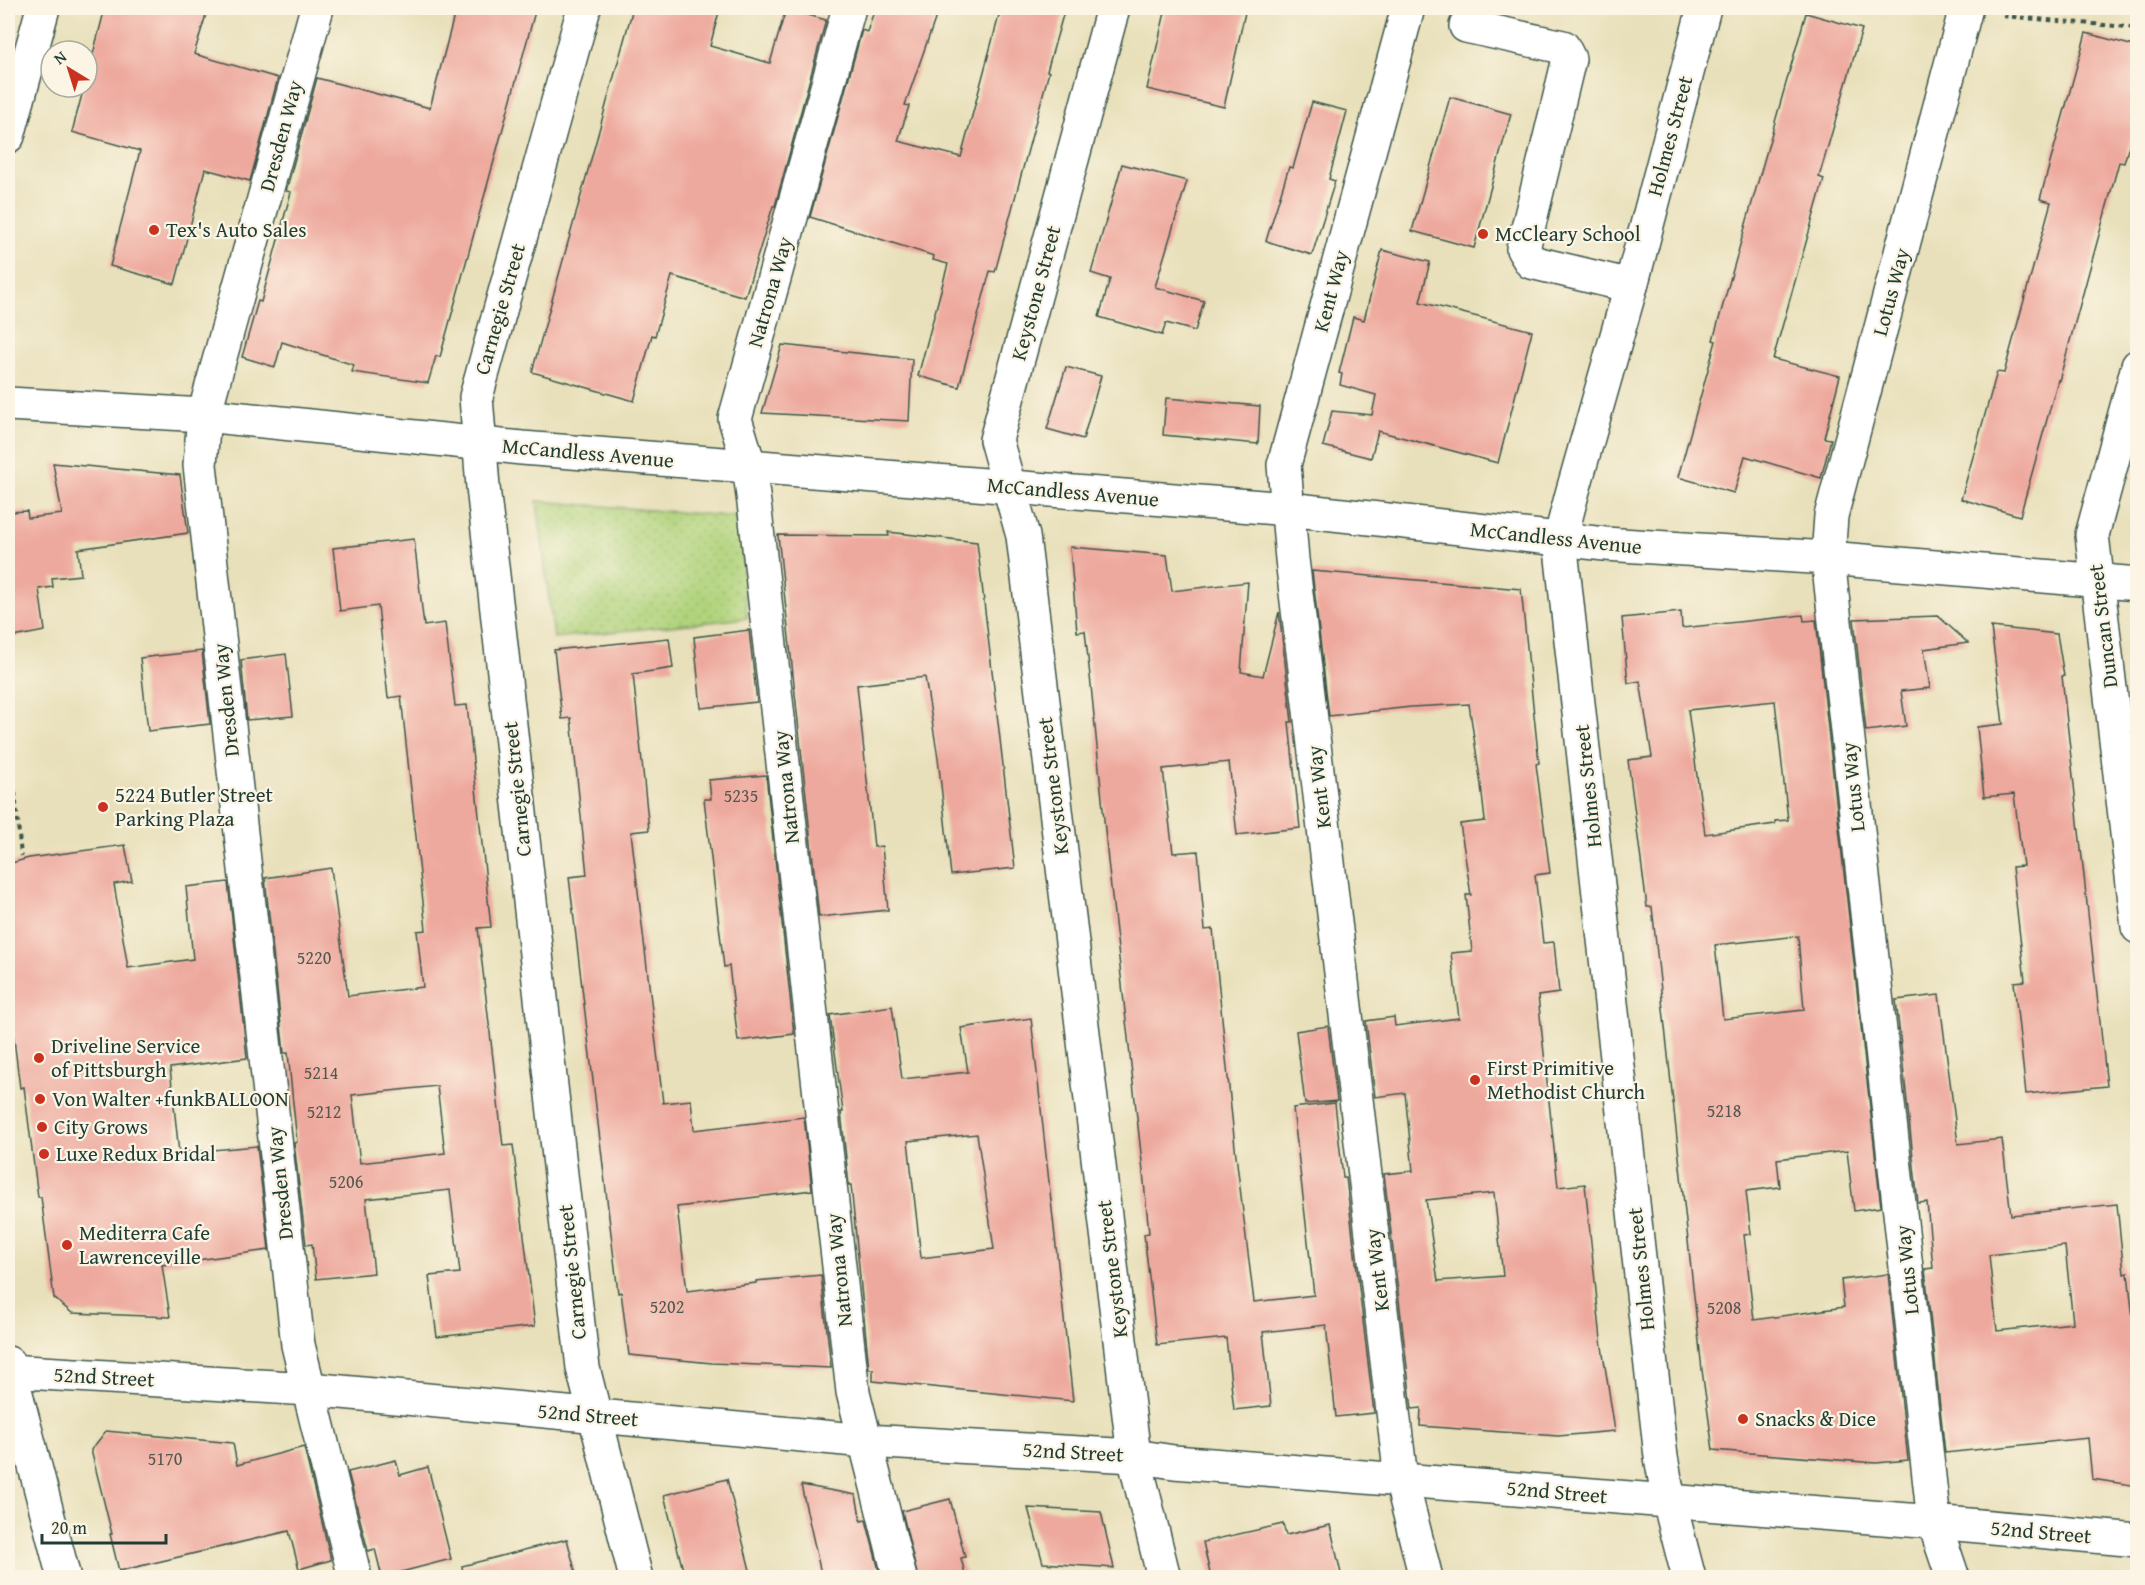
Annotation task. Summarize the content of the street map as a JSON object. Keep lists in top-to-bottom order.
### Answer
{
  "streets": {
    "street": [
      "Dresden Way",
      "Holmes Street",
      "Kent Way",
      "Natrona Way",
      "Lotus Way",
      "Keystone Street",
      "Carnegie Street",
      "McCandless Avenue",
      "Duncan Street",
      "52nd Street"
    ]
  },
  "crossings": [
    ["Dresden Way", "McCandless Avenue"],
    ["Dresden Way", "52nd Street"],
    ["Holmes Street", "McCandless Avenue"],
    ["Holmes Street", "52nd Street"],
    ["Kent Way", "McCandless Avenue"],
    ["Kent Way", "52nd Street"],
    ["Natrona Way", "McCandless Avenue"],
    ["Natrona Way", "52nd Street"],
    ["Lotus Way", "McCandless Avenue"],
    ["Lotus Way", "52nd Street"],
    ["Keystone Street", "McCandless Avenue"],
    ["Keystone Street", "52nd Street"],
    ["Carnegie Street", "McCandless Avenue"],
    ["Carnegie Street", "52nd Street"],
    ["McCandless Avenue", "Duncan Street"]
  ],
  "places": [
    "Tex's Auto Sales",
    "McCleary School",
    "5224 Butler Street Parking Plaza",
    "Driveline Service of Pittsburgh",
    "First Primitive Methodist Church",
    "Von Walter +funkBALLOON",
    "City Grows",
    "Luxe Redux Bridal",
    "Mediterra Cafe Lawrenceville",
    "Snacks & Dice"
  ],
  "house_numbers": [
    "5235",
    "5220",
    "5214",
    "5218",
    "5212",
    "5206",
    "5202",
    "5208",
    "5170"
  ],
  "scale_bar": "20 m",
  "north": "top left"
}
